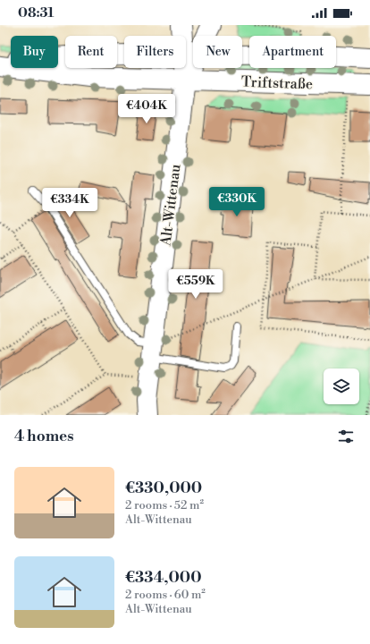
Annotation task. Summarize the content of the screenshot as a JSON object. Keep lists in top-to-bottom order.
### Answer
{
  "streets": {
    "main road": ["Triftstraße", "Alt-Wittenau"]
  },
  "crossings": [
    ["Triftstraße", "Alt-Wittenau"]
  ],
  "page": {
    "status": "08:31",
    "chip": [
      "Buy",
      "Rent",
      "Filters",
      "New",
      "Apartment"
    ],
    "price": [
      "€404K",
      "€330K",
      "€334K",
      "€559K"
    ],
    "heading": "4 homes",
    "list": [
      {
        "name": "€330,000",
        "note": "2 rooms · 52 m² · Alt-Wittenau"
      },
      {
        "name": "€334,000",
        "note": "2 rooms · 60 m² · Alt-Wittenau"
      }
    ]
  }
}
